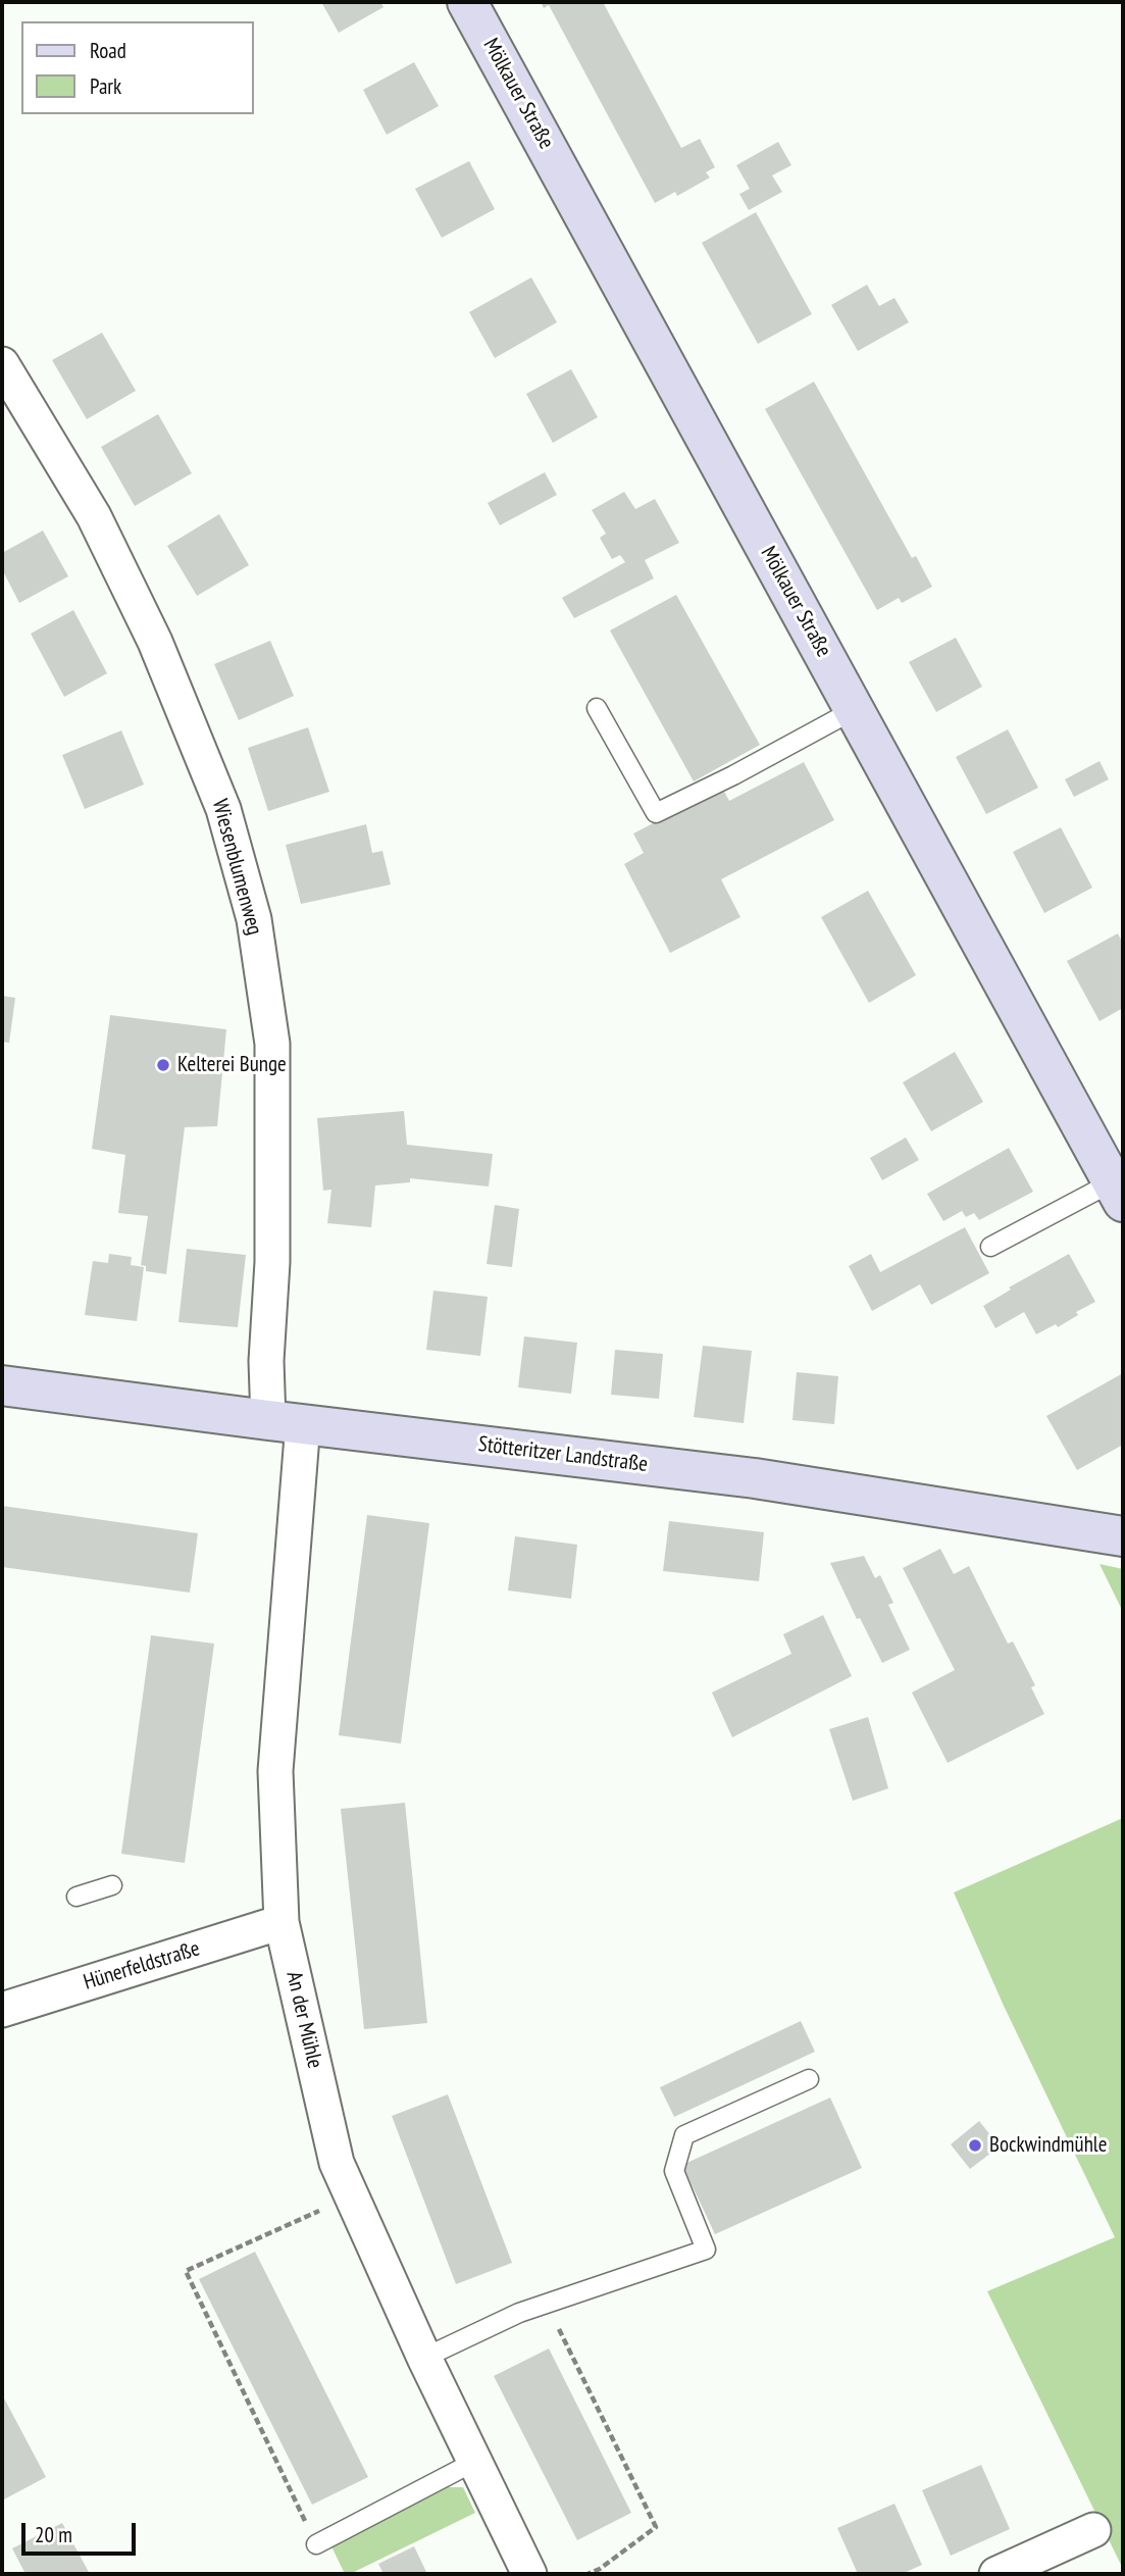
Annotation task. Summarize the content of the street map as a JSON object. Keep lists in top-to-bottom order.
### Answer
{
  "streets": {
    "street": [
      "Mölkauer Straße",
      "Wiesenblumenweg",
      "Stötteritzer Landstraße",
      "Hünerfeldstraße",
      "An der Mühle"
    ]
  },
  "crossings": [
    ["Wiesenblumenweg", "Stötteritzer Landstraße"],
    ["Wiesenblumenweg", "An der Mühle"],
    ["Stötteritzer Landstraße", "An der Mühle"],
    ["Hünerfeldstraße", "An der Mühle"]
  ],
  "places": ["Kelterei Bunge", "Bockwindmühle"],
  "legend": ["Road", "Park"],
  "scale_bar": "20 m"
}
